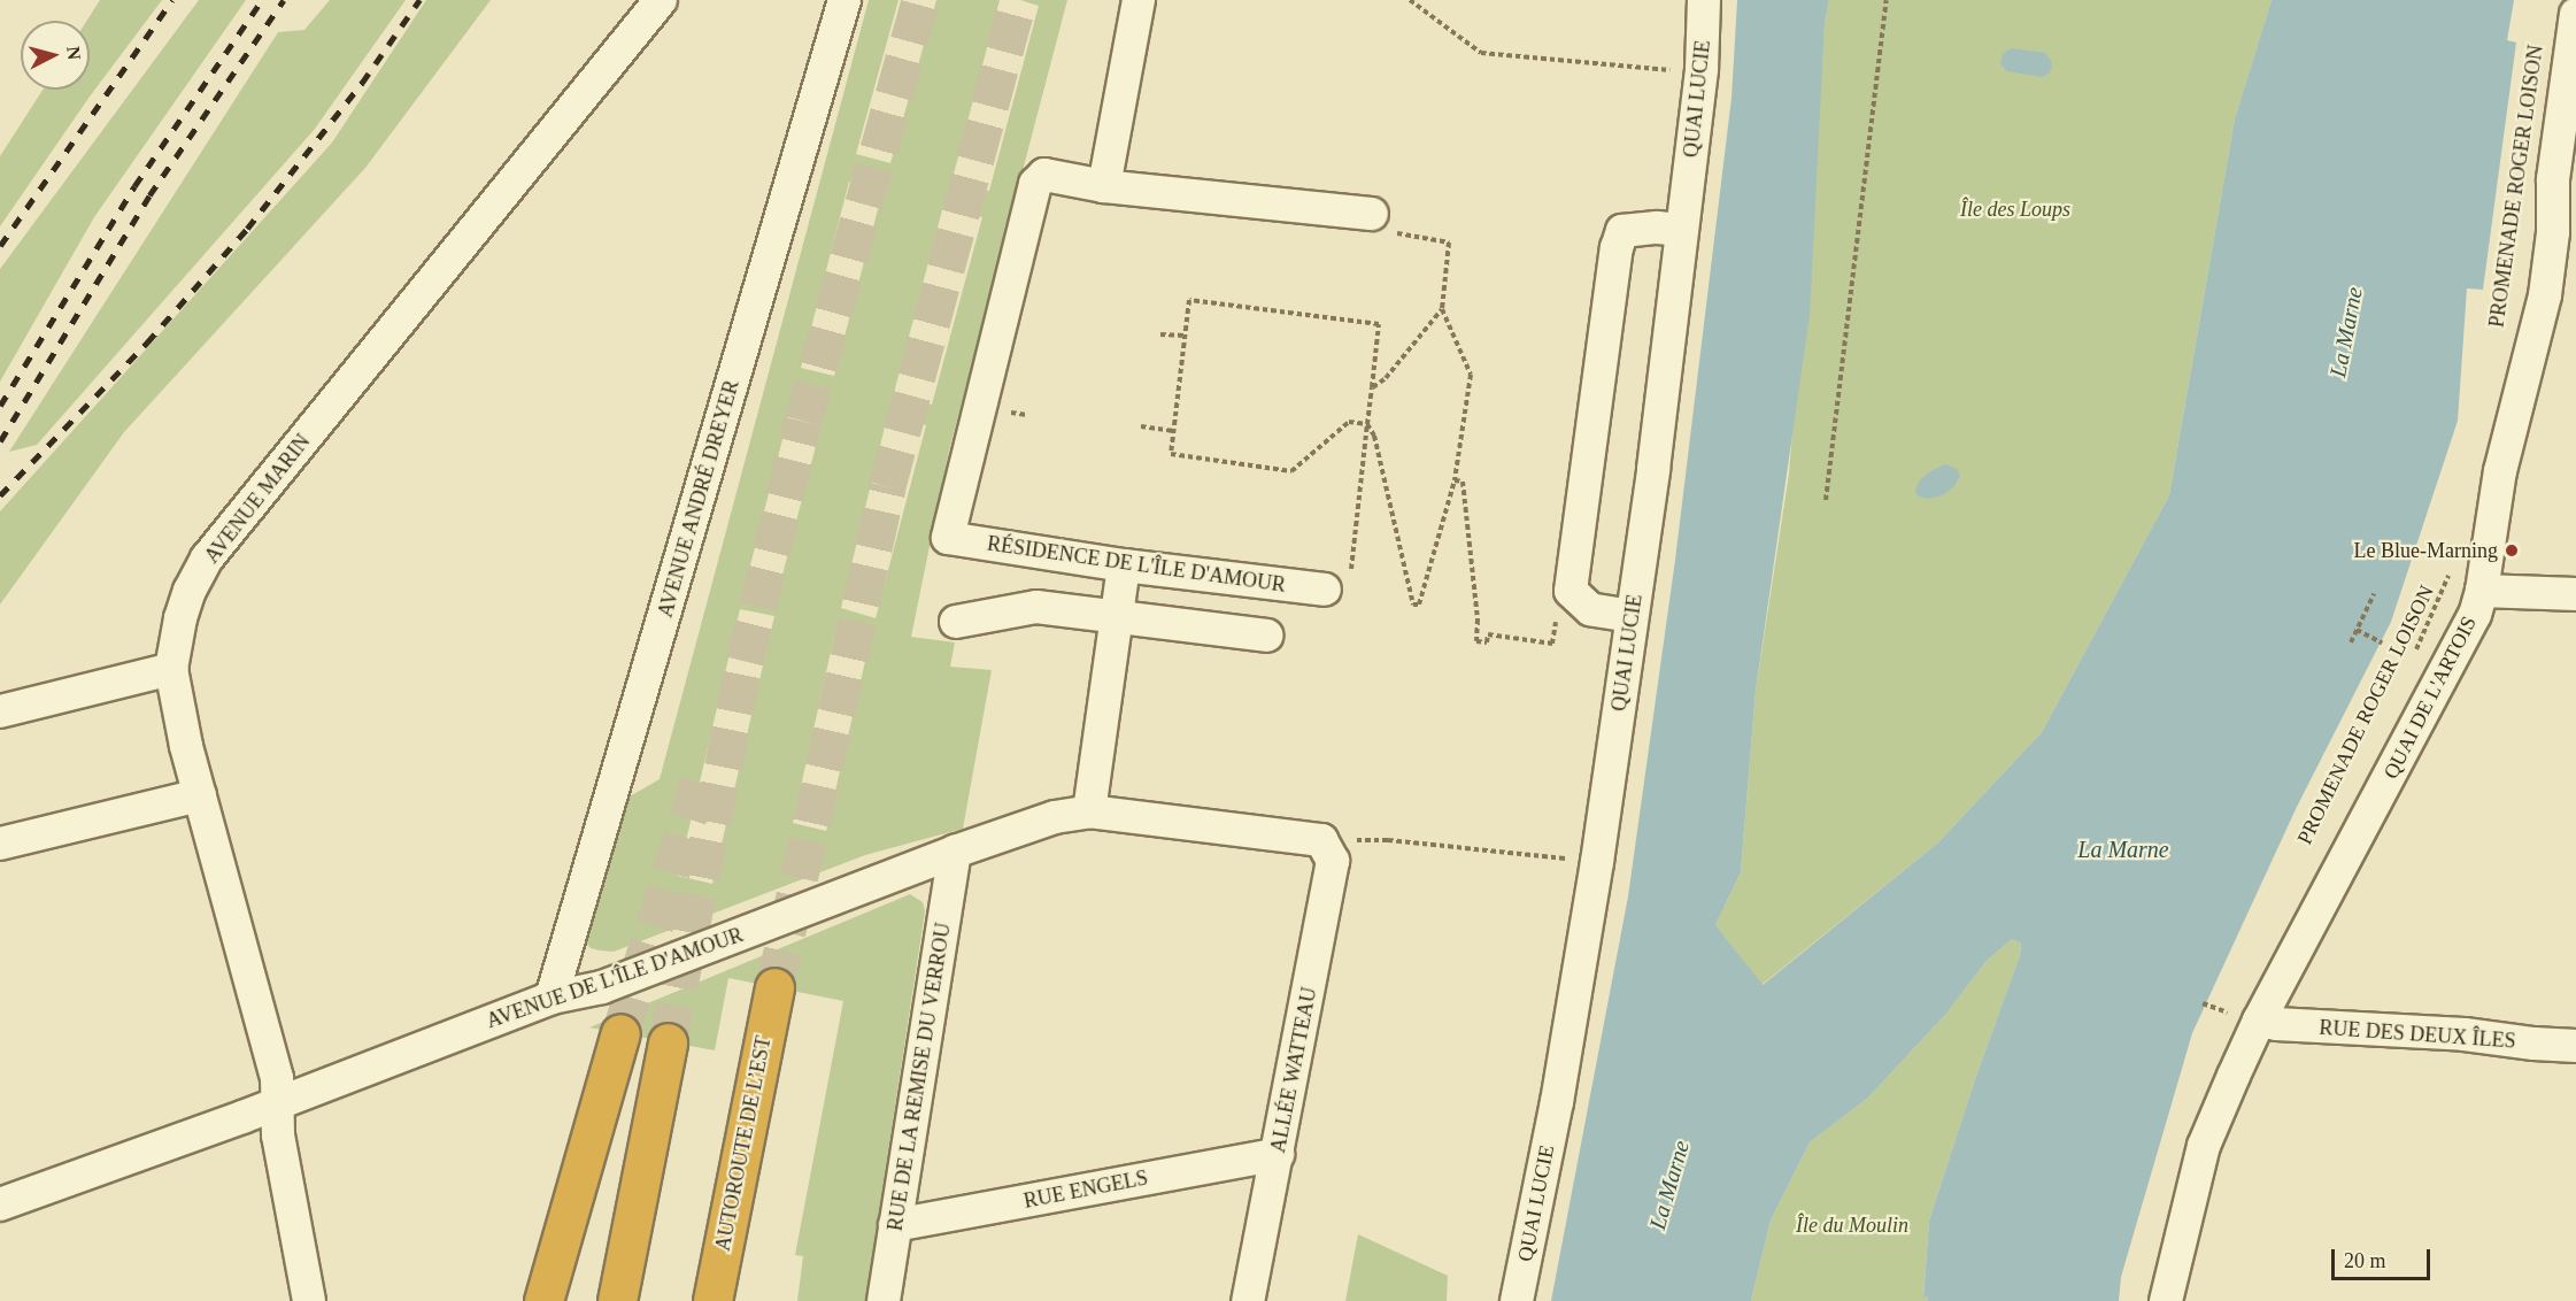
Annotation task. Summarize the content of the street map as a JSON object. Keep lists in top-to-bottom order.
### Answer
{
  "streets": {
    "highway": ["AUTOROUTE DE L’EST"],
    "street": [
      "QUAI LUCIE",
      "AVENUE MARIN",
      "AVENUE ANDRÉ DREYER",
      "RÉSIDENCE DE L'ÎLE D'AMOUR",
      "QUAI DE L'ARTOIS",
      "AVENUE DE L'ÎLE D'AMOUR",
      "RUE DES DEUX ÎLES",
      "ALLÉE WATTEAU",
      "RUE DE LA REMISE DU VERROU",
      "RUE ENGELS"
    ],
    "path": ["PROMENADE ROGER LOISON"]
  },
  "crossings": [
    ["AVENUE MARIN", "AVENUE DE L'ÎLE D'AMOUR"],
    ["AVENUE ANDRÉ DREYER", "AVENUE DE L'ÎLE D'AMOUR"],
    ["QUAI DE L'ARTOIS", "RUE DES DEUX ÎLES"],
    ["AVENUE DE L'ÎLE D'AMOUR", "ALLÉE WATTEAU"],
    ["AVENUE DE L'ÎLE D'AMOUR", "RUE DE LA REMISE DU VERROU"],
    ["ALLÉE WATTEAU", "RUE ENGELS"],
    ["RUE DE LA REMISE DU VERROU", "RUE ENGELS"]
  ],
  "water": ["La Marne"],
  "parks": ["Île des Loups", "Île du Moulin"],
  "places": ["Le Blue-Marning"],
  "scale_bar": "20 m",
  "north": "right"
}
